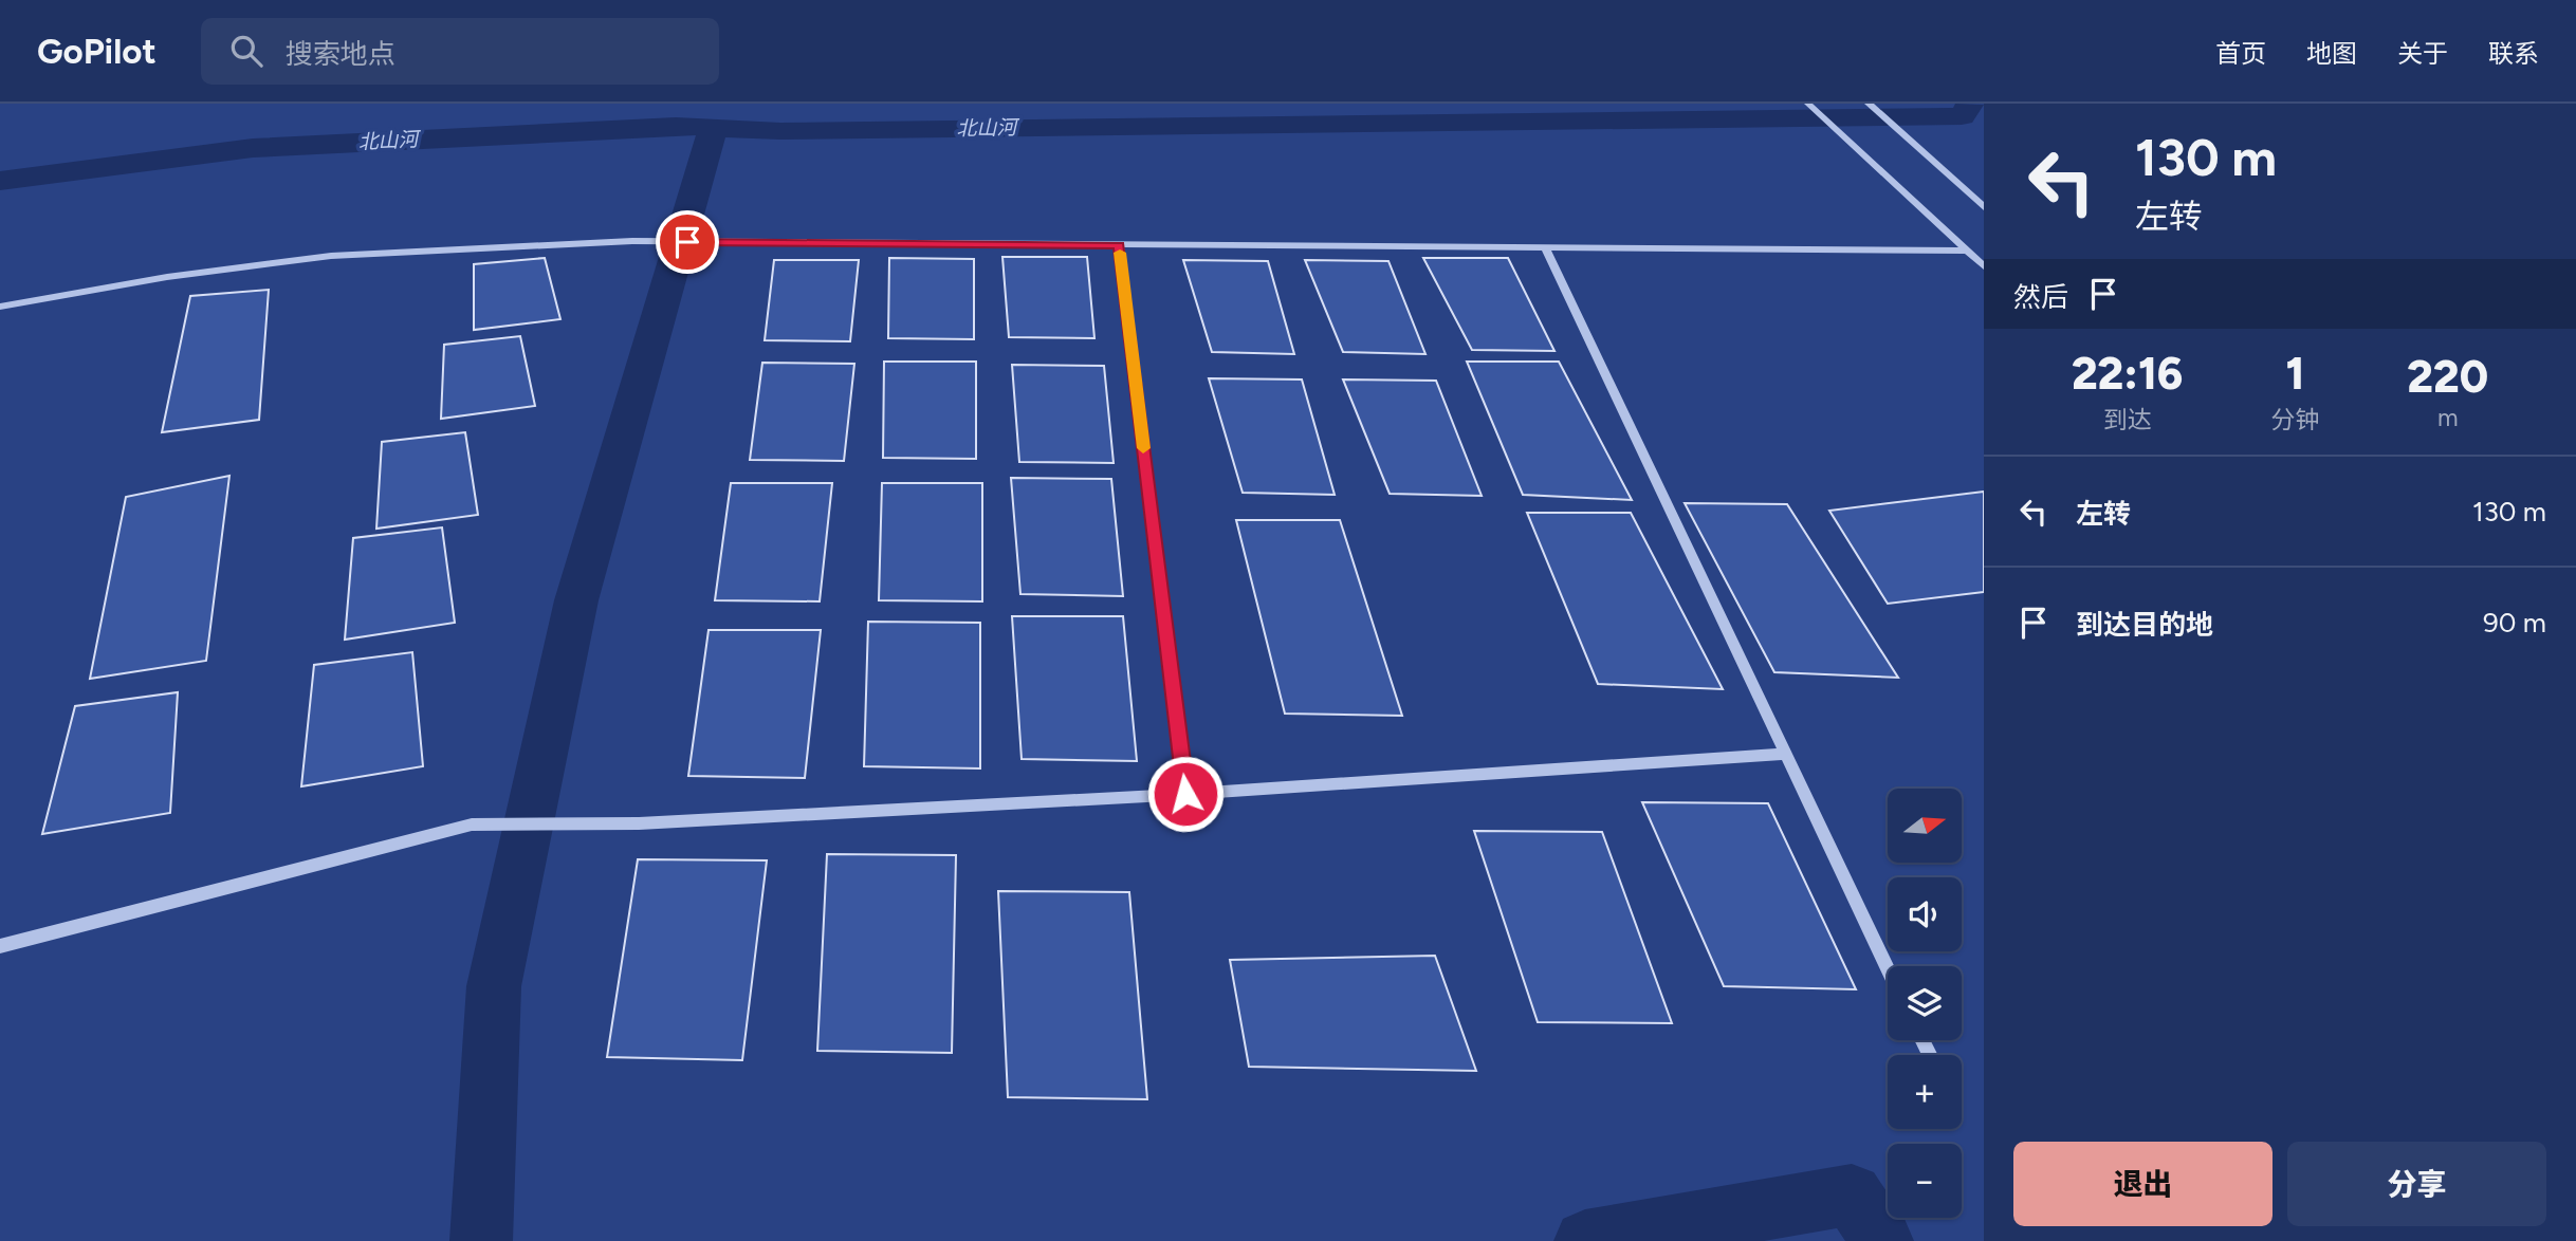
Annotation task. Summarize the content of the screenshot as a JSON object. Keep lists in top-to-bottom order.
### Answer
{
  "water": ["北山河"],
  "north": "right",
  "page": {
    "header": "GoPilot",
    "search": "搜索地点",
    "nav": [
      "首页",
      "地图",
      "关于",
      "联系"
    ],
    "turn": ["130 m", "左转"],
    "then": "然后",
    "eta": [
      "22:16",
      "到达",
      "1",
      "分钟",
      "220",
      "m"
    ],
    "list": [
      {
        "name": "左转",
        "value": "130 m"
      },
      {
        "name": "到达目的地",
        "value": "90 m"
      }
    ],
    "map_buttons": ["+", "−"],
    "buttons": ["退出", "分享"]
  }
}
